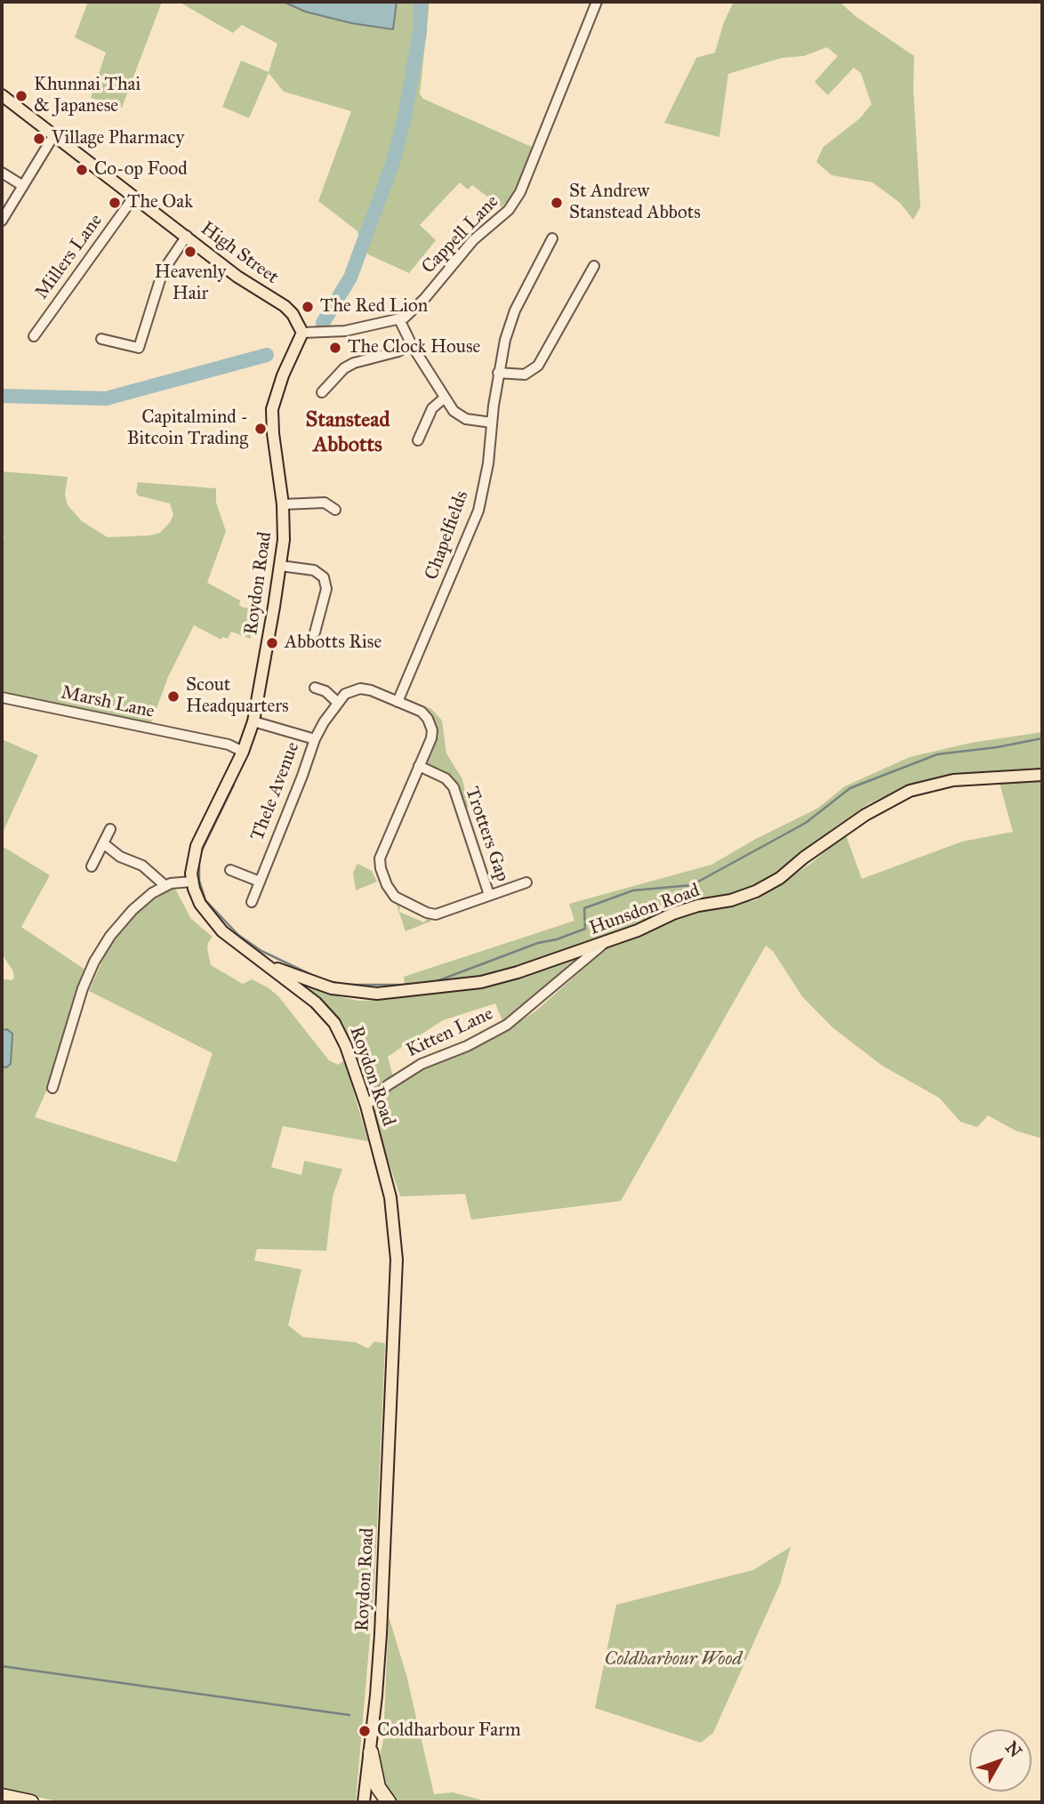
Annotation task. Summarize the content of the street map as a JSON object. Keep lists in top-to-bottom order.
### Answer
{
  "streets": {
    "main road": ["High Street", "Roydon Road", "Hunsdon Road"],
    "street": [
      "Cappell Lane",
      "Millers Lane",
      "Chapelfields",
      "Marsh Lane",
      "Thele Avenue",
      "Trotters Gap",
      "Kitten Lane"
    ]
  },
  "crossings": [
    ["Cappell Lane", "High Street"],
    ["Cappell Lane", "Roydon Road"],
    ["High Street", "Millers Lane"],
    ["High Street", "Roydon Road"],
    ["Roydon Road", "Marsh Lane"],
    ["Roydon Road", "Thele Avenue"],
    ["Roydon Road", "Hunsdon Road"],
    ["Roydon Road", "Kitten Lane"],
    ["Hunsdon Road", "Kitten Lane"]
  ],
  "districts": ["Stanstead Abbotts"],
  "parks": ["Coldharbour Wood"],
  "places": [
    "Khunnai Thai & Japanese",
    "Village Pharmacy",
    "Co-op Food",
    "The Oak",
    "St Andrew Stanstead Abbots",
    "Heavenly Hair",
    "The Red Lion",
    "The Clock House",
    "Capitalmind - Bitcoin Trading",
    "Abbotts Rise",
    "Scout Headquarters",
    "Coldharbour Farm"
  ],
  "north": "top right"
}
